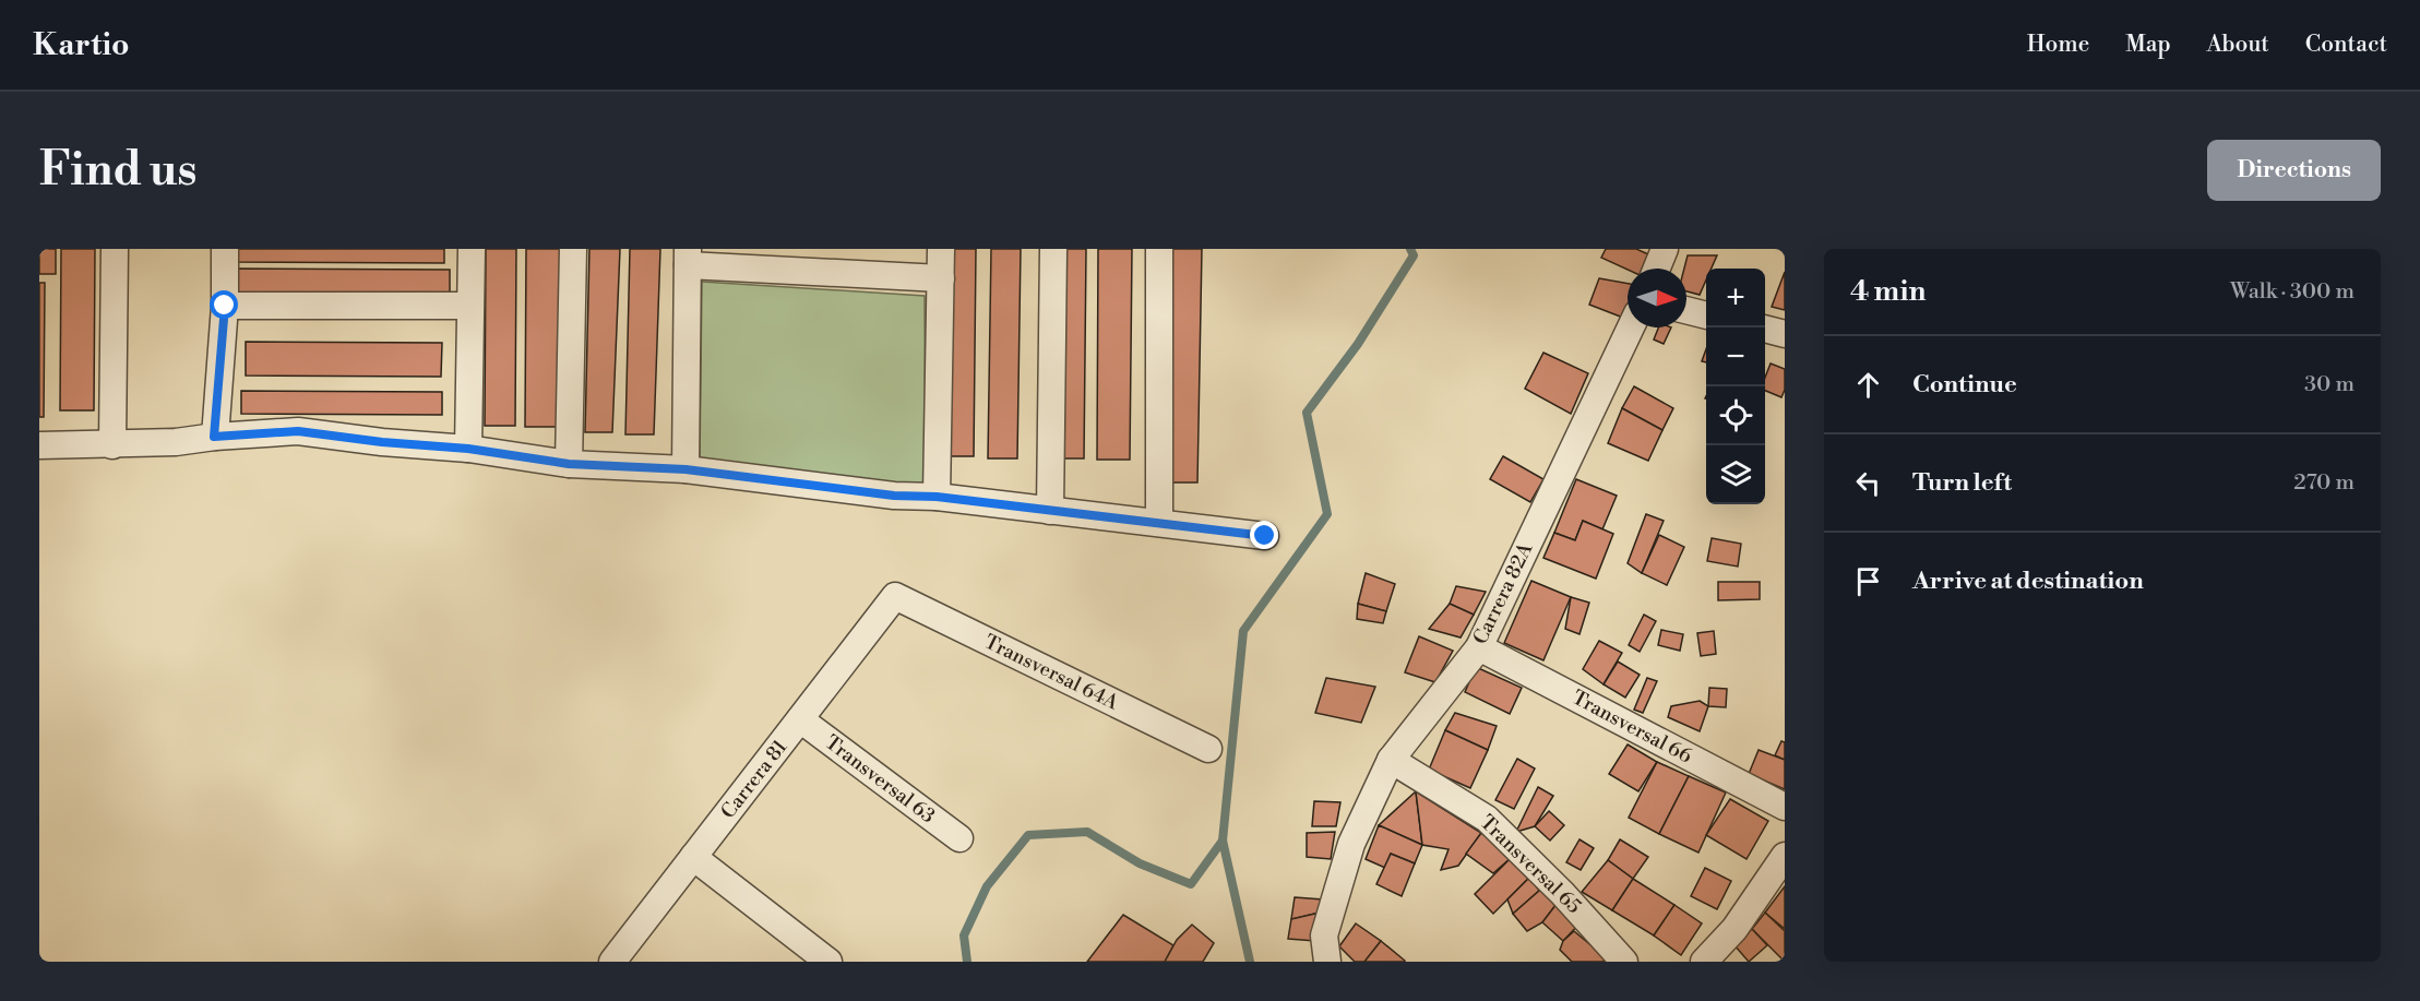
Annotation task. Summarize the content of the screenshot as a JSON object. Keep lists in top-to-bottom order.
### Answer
{
  "streets": {
    "street": [
      "Carrera 82A",
      "Transversal 64A",
      "Transversal 66",
      "Carrera 81",
      "Transversal 63",
      "Transversal 65"
    ]
  },
  "crossings": [
    ["Carrera 82A", "Transversal 66"],
    ["Carrera 82A", "Transversal 65"],
    ["Transversal 64A", "Carrera 81"],
    ["Carrera 81", "Transversal 63"]
  ],
  "north": "right",
  "page": {
    "header": "Kartio",
    "nav": [
      "Home",
      "Map",
      "About",
      "Contact"
    ],
    "buttons": "Directions",
    "title": "Find us",
    "heading": ["4 min", "Walk · 300 m"],
    "map_buttons": ["+", "−"],
    "list": [
      ["Continue", "30 m"],
      ["Turn left", "270 m"],
      "Arrive at destination"
    ]
  }
}
